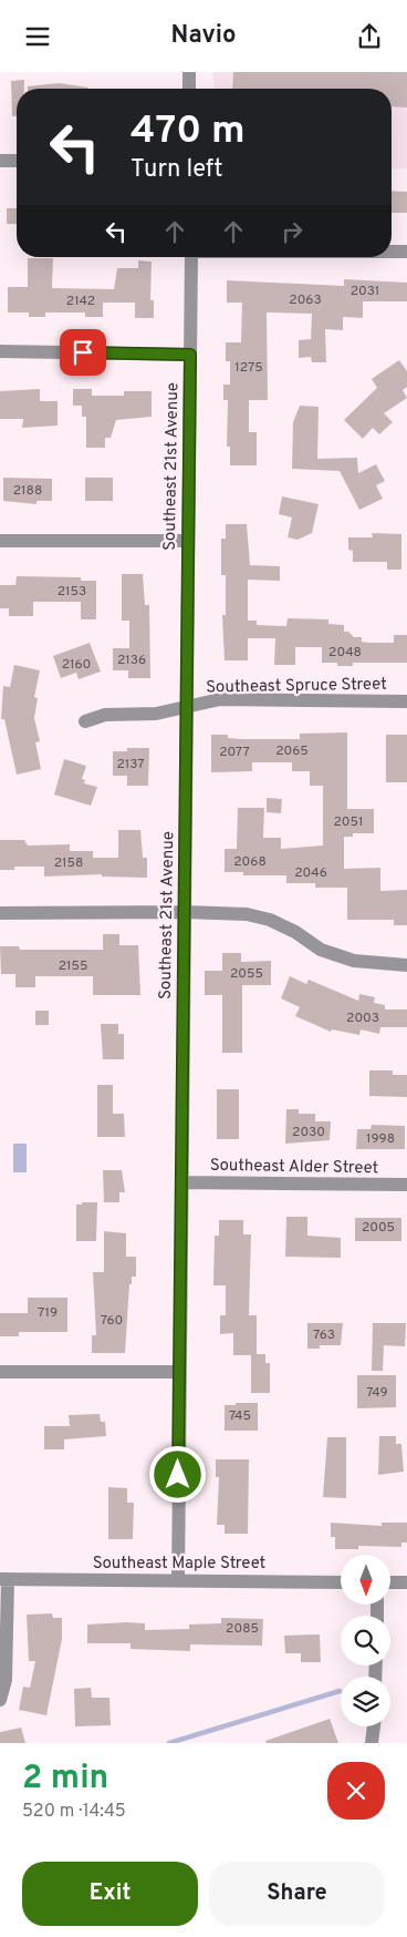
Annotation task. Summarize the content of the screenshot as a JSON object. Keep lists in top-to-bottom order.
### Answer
{
  "streets": {
    "street": [
      "Southeast 21st Avenue",
      "Southeast Spruce Street",
      "Southeast Alder Street",
      "Southeast Maple Street"
    ]
  },
  "crossings": [
    ["Southeast 21st Avenue", "Southeast Spruce Street"],
    ["Southeast 21st Avenue", "Southeast Alder Street"],
    ["Southeast 21st Avenue", "Southeast Maple Street"]
  ],
  "house_numbers": [
    "2031",
    "2063",
    "2142",
    "1275",
    "2188",
    "2153",
    "2048",
    "2136",
    "2160",
    "2065",
    "2077",
    "2137",
    "2051",
    "2068",
    "2158",
    "2046",
    "2155",
    "2055",
    "2003",
    "2030",
    "1998",
    "2005",
    "719",
    "760",
    "763",
    "749",
    "745",
    "2085"
  ],
  "north": "bottom",
  "page": {
    "header": "Navio",
    "turn": ["470 m", "Turn left"],
    "heading": ["2 min", "520 m · 14:45"],
    "buttons": ["Exit", "Share"]
  }
}
